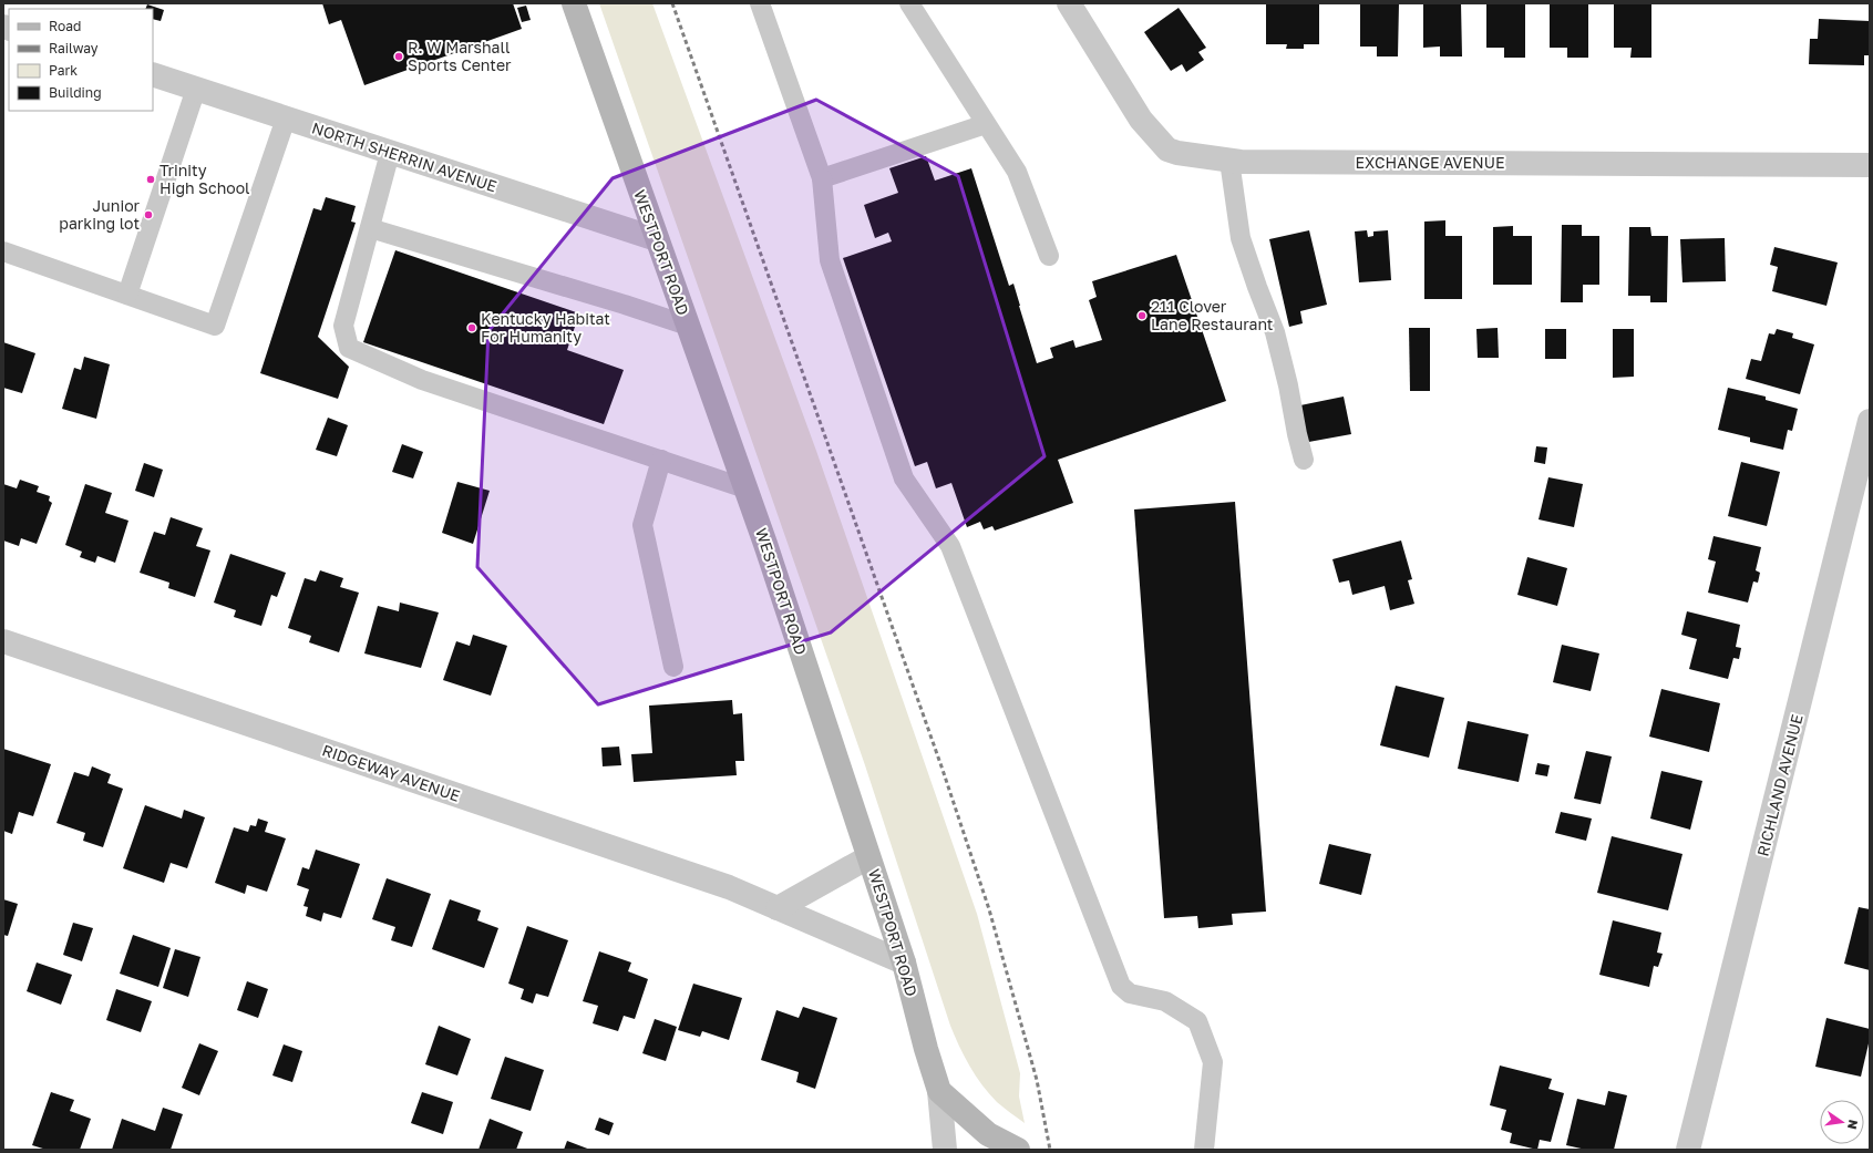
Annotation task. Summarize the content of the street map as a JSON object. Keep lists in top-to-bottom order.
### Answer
{
  "streets": {
    "main road": ["WESTPORT ROAD"],
    "street": [
      "NORTH SHERRIN AVENUE",
      "EXCHANGE AVENUE",
      "RIDGEWAY AVENUE",
      "RICHLAND AVENUE"
    ]
  },
  "crossings": [
    ["NORTH SHERRIN AVENUE", "WESTPORT ROAD"],
    ["WESTPORT ROAD", "RIDGEWAY AVENUE"]
  ],
  "places": [
    "R. W Marshall Sports Center",
    "Trinity High School",
    "Junior parking lot",
    "211 Clover Lane Restaurant",
    "Kentucky Habitat For Humanity"
  ],
  "legend": [
    "Road",
    "Railway",
    "Park",
    "Building"
  ],
  "north": "right"
}
